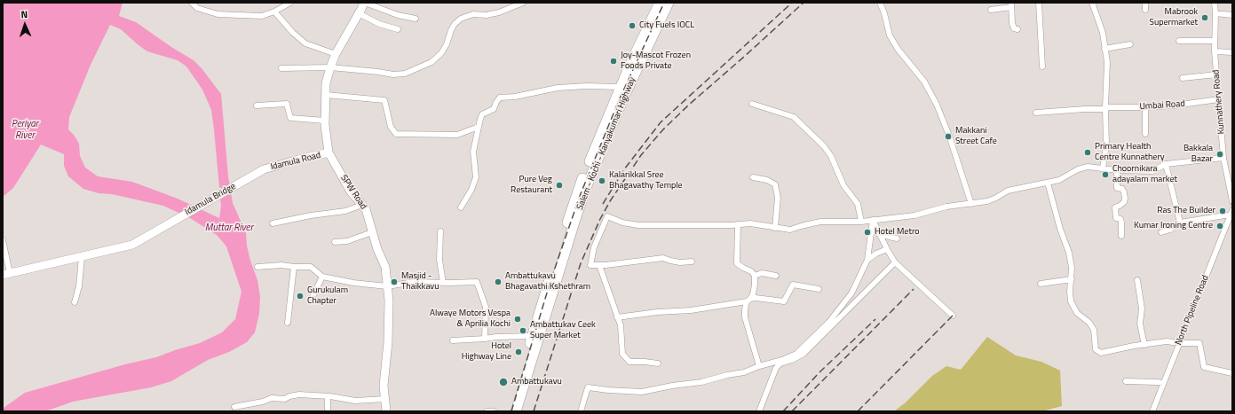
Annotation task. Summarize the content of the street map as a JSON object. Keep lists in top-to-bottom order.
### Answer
{
  "streets": {
    "highway": ["Salem - Kochi - Kanyakumari Highway"],
    "main road": ["Idamula Road", "SPW Road", "Idamula Bridge"],
    "street": ["Kunnathery Road", "Umbai Road", "North Pipeline Road"]
  },
  "crossings": [
    ["Kunnathery Road", "Umbai Road"],
    ["Idamula Road", "SPW Road"],
    ["Idamula Road", "Idamula Bridge"]
  ],
  "water": ["Periyar River", "Muttar River"],
  "places": [
    "Mabrook Supermarket",
    "City Fuels IOCL",
    "Joy-Mascot Frozen Foods Private",
    "Makkani Street Cafe",
    "Primary Health Centre Kunnathery",
    "Bakkala Bazar",
    "Choornikara adayalam market",
    "Kalarikkal Sree Bhagavathy Temple",
    "Pure Veg Restaurant",
    "Ras The Builder",
    "Kumar Ironing Centre",
    "Hotel Metro",
    "Masjid - Thaikkavu",
    "Ambattukavu Bhagavathi Kshethram",
    "Gurukulam Chapter",
    "Alwaye Motors Vespa & Aprilia Kochi",
    "Ambattukav Ceek Super Market",
    "Hotel Highway Line",
    "Ambattukavu"
  ],
  "north": "top"
}
